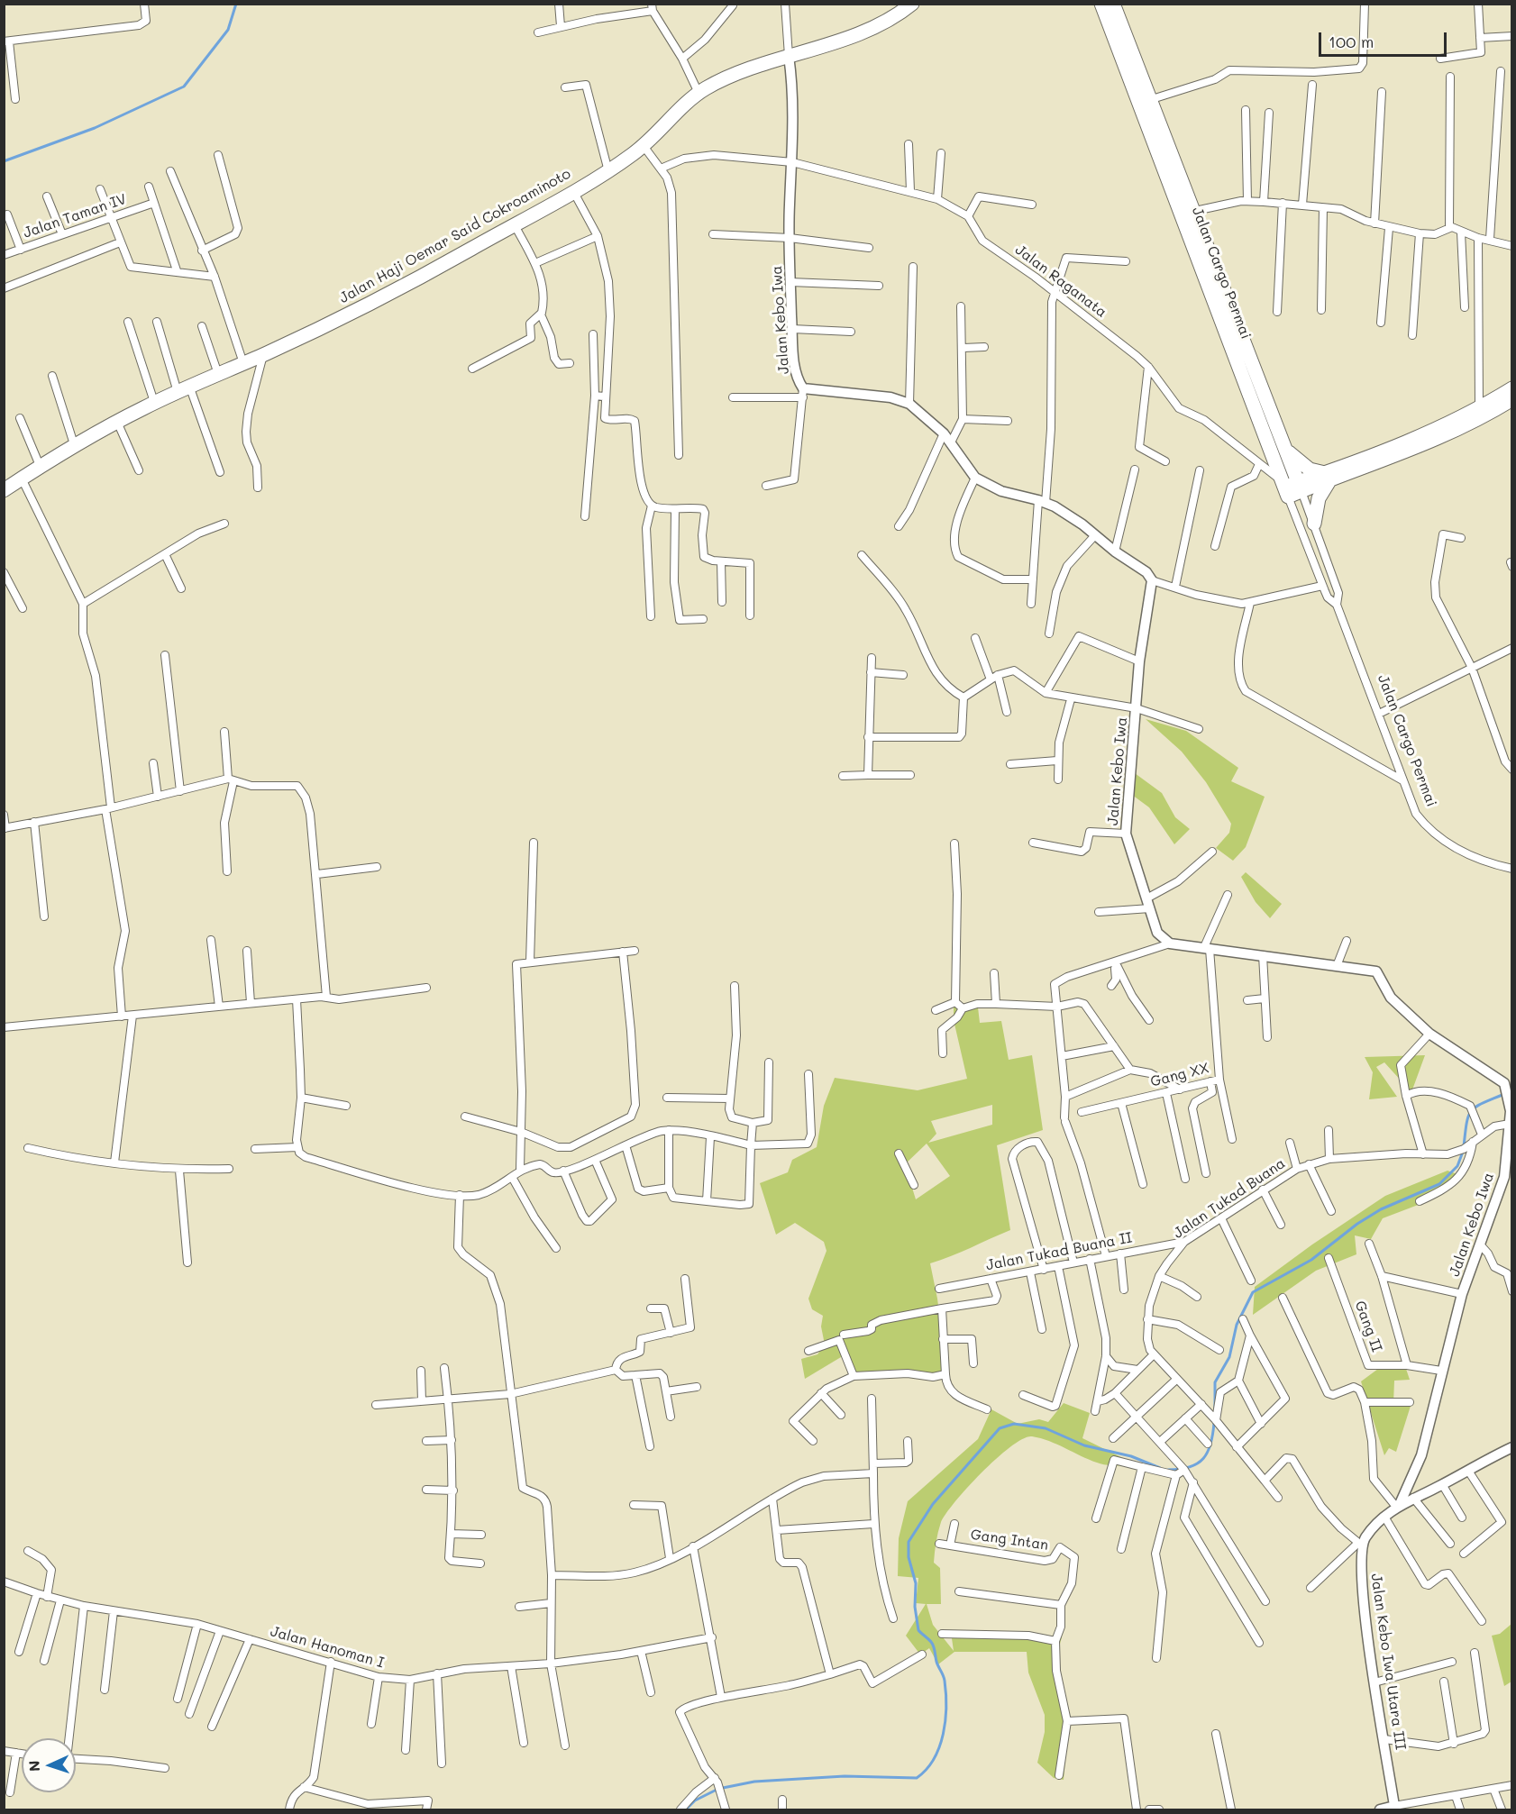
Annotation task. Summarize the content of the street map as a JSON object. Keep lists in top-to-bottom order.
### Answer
{
  "streets": {
    "highway": ["Jalan Haji Oemar Said Cokroaminoto", "Jalan Cargo Permai"],
    "street": [
      "Jalan Taman IV",
      "Jalan Raganata",
      "Jalan Kebo Iwa",
      "Gang XX",
      "Jalan Tukad Buana",
      "Jalan Tukad Buana II",
      "Gang II",
      "Gang Intan",
      "Jalan Hanoman I",
      "Jalan Kebo Iwa Utara III"
    ]
  },
  "crossings": [
    ["Jalan Haji Oemar Said Cokroaminoto", "Jalan Kebo Iwa"],
    ["Jalan Cargo Permai", "Jalan Raganata"],
    ["Jalan Raganata", "Jalan Kebo Iwa"],
    ["Jalan Kebo Iwa", "Gang XX"],
    ["Jalan Kebo Iwa", "Jalan Tukad Buana"],
    ["Jalan Kebo Iwa", "Gang II"],
    ["Jalan Tukad Buana", "Jalan Tukad Buana II"]
  ],
  "scale_bar": "100 m",
  "north": "left"
}
